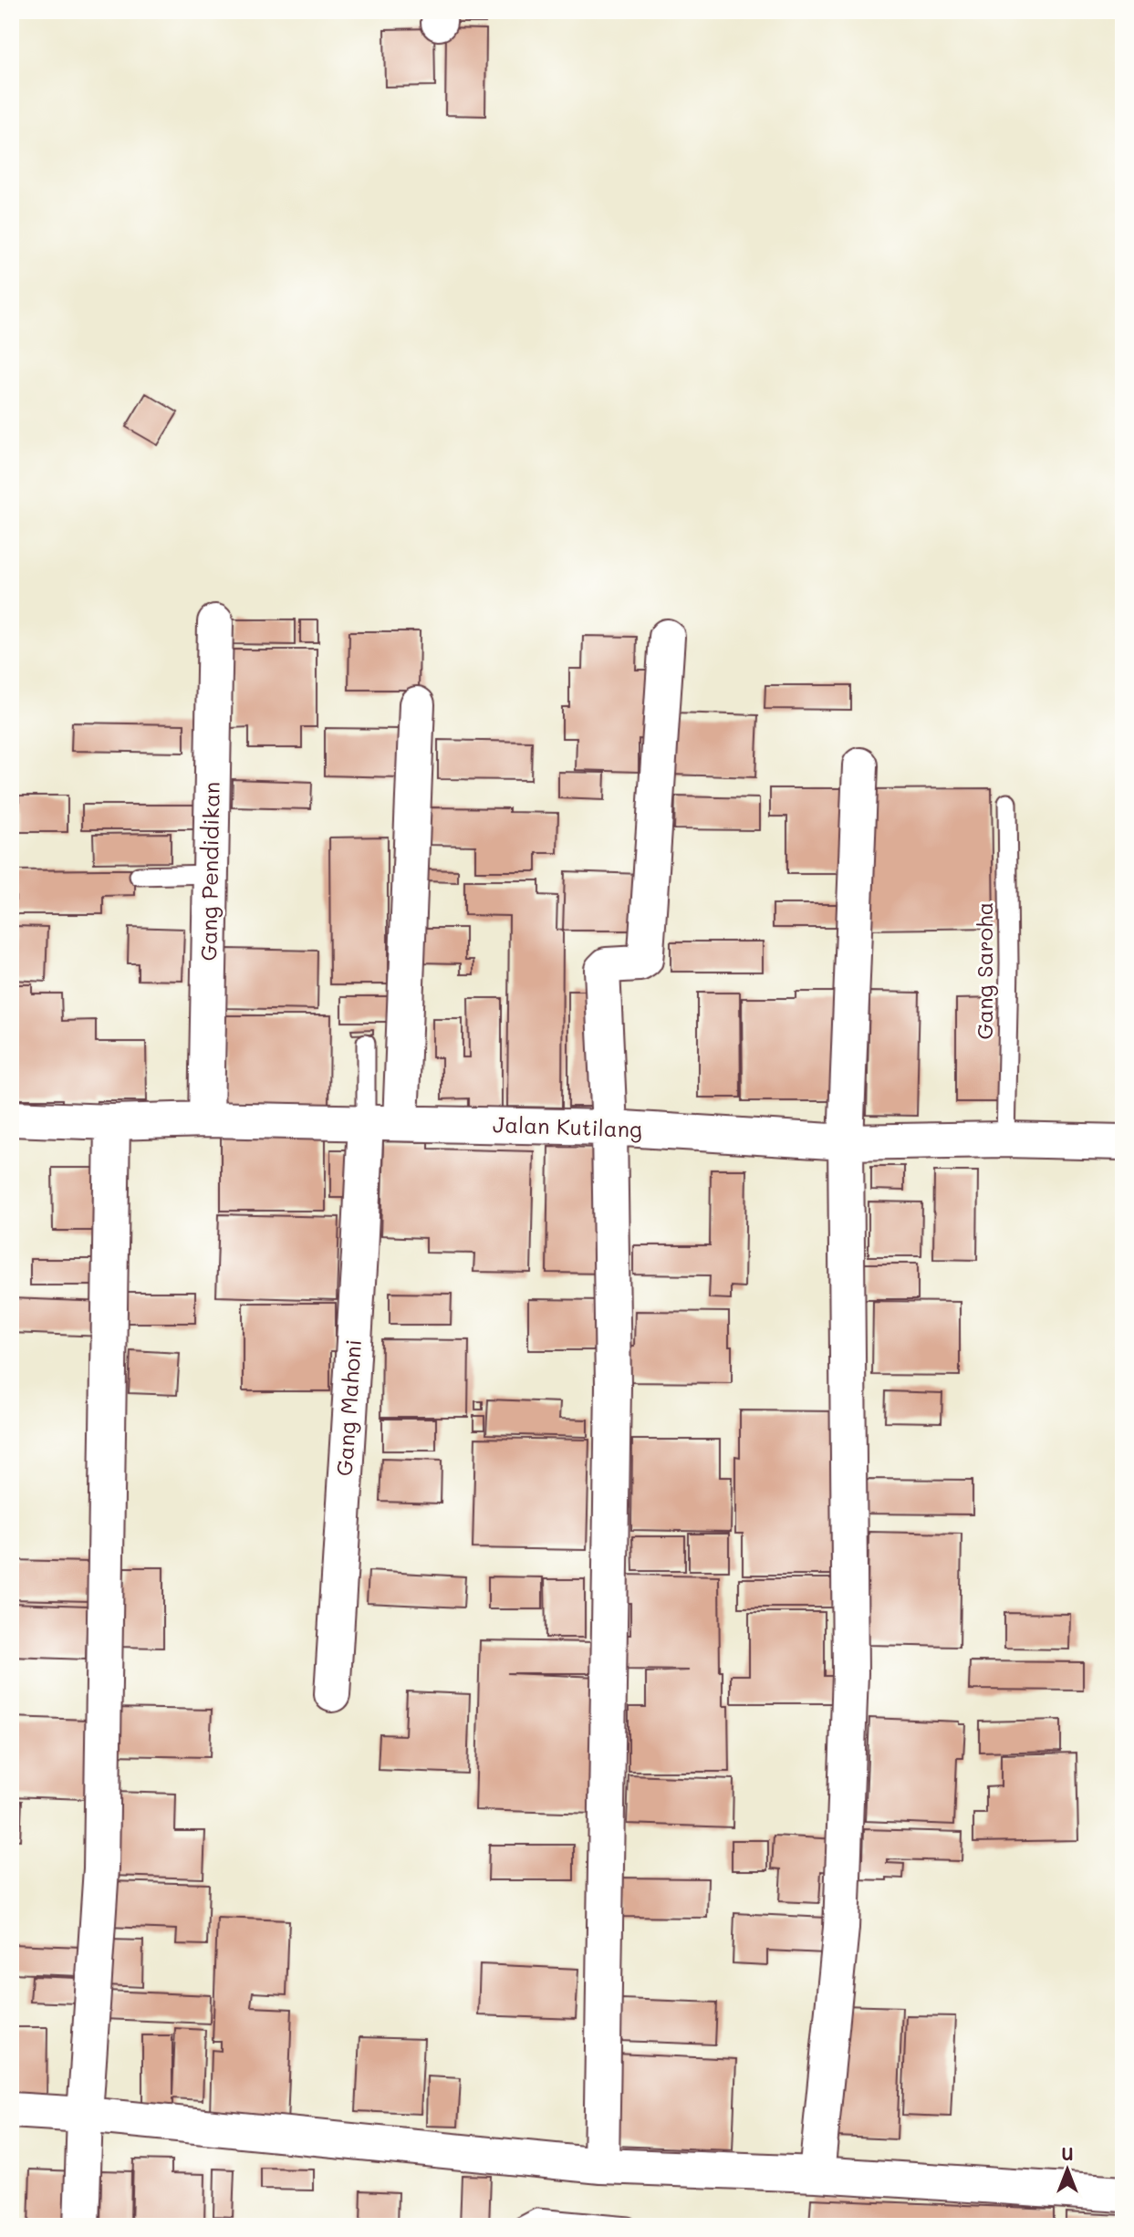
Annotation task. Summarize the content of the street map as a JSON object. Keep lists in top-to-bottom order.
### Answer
{
  "streets": {
    "street": ["Gang Pendidikan", "Jalan Kutilang", "Gang Mahoni"],
    "lane": ["Gang Saroha"]
  },
  "crossings": [
    ["Gang Pendidikan", "Jalan Kutilang"],
    ["Gang Saroha", "Jalan Kutilang"],
    ["Jalan Kutilang", "Gang Mahoni"]
  ],
  "north": "top"
}
